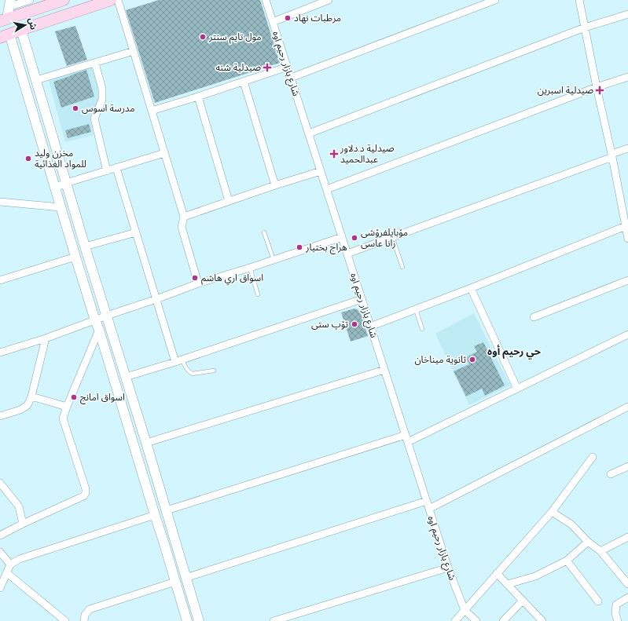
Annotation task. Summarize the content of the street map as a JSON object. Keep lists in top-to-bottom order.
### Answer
{
  "streets": {
    "street": ["شارع بازار رحيم اوه"]
  },
  "districts": ["حي رحيم أوه"],
  "places": {
    "other": [
      "مرطبات نهاد",
      "مول تايم سنتر",
      "مدرسة اسوس",
      "مخزن وليد للمواد الغذائية",
      "مۆبایلفرۆشی زانا عاسی",
      "هراج بختيار",
      "اسواق اري هاشم",
      "تۆپ ستی",
      "ثانوية ميناخان",
      "اسواق امانج"
    ],
    "health": ["صيدلية شنه", "صيدلية اسبرين", "صيدلية د.دلاور عبدالحميد"]
  },
  "north": "right"
}
